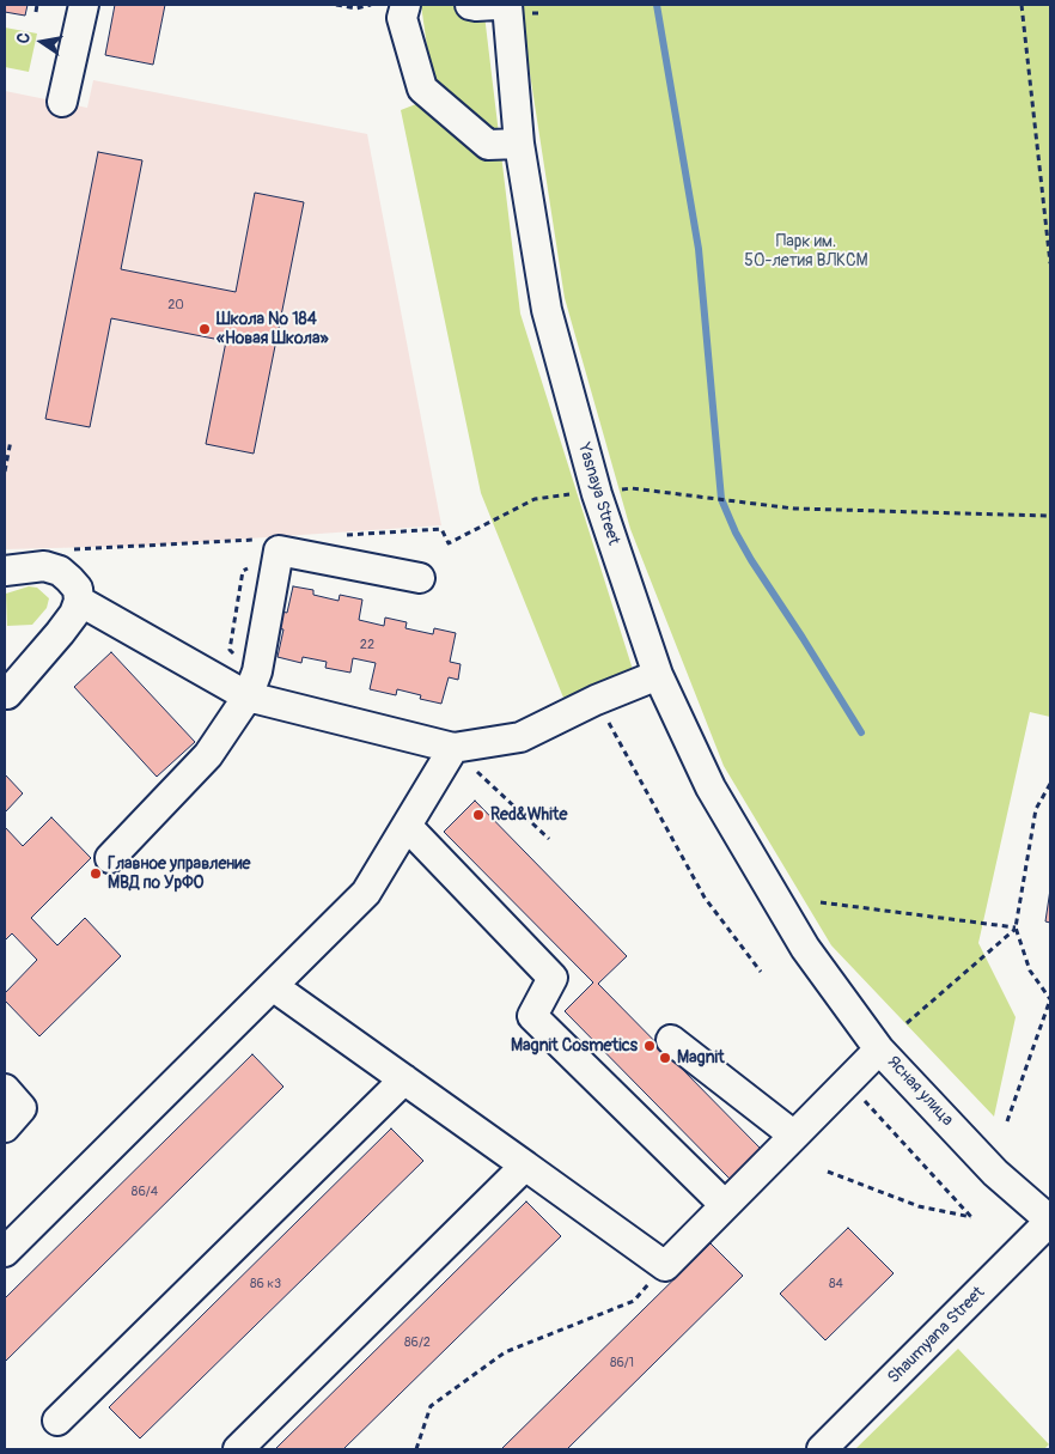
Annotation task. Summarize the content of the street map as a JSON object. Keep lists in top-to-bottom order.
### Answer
{
  "streets": {
    "street": ["Yasnaya Street", "Ясная улица", "Shaumyana Street"]
  },
  "crossings": [
    ["Yasnaya Street", "Ясная улица"],
    ["Ясная улица", "Shaumyana Street"]
  ],
  "parks": ["Парк им. 50-летия ВЛКСМ"],
  "places": [
    "Школа № 184 «Новая Школа»",
    "Red&White",
    "Главное управление МВД по УрФО",
    "Magnit Cosmetics",
    "Magnit"
  ],
  "house_numbers": [
    "20",
    "22",
    "86/4",
    "86 к3",
    "84",
    "86/2",
    "86/1"
  ],
  "north": "left"
}
